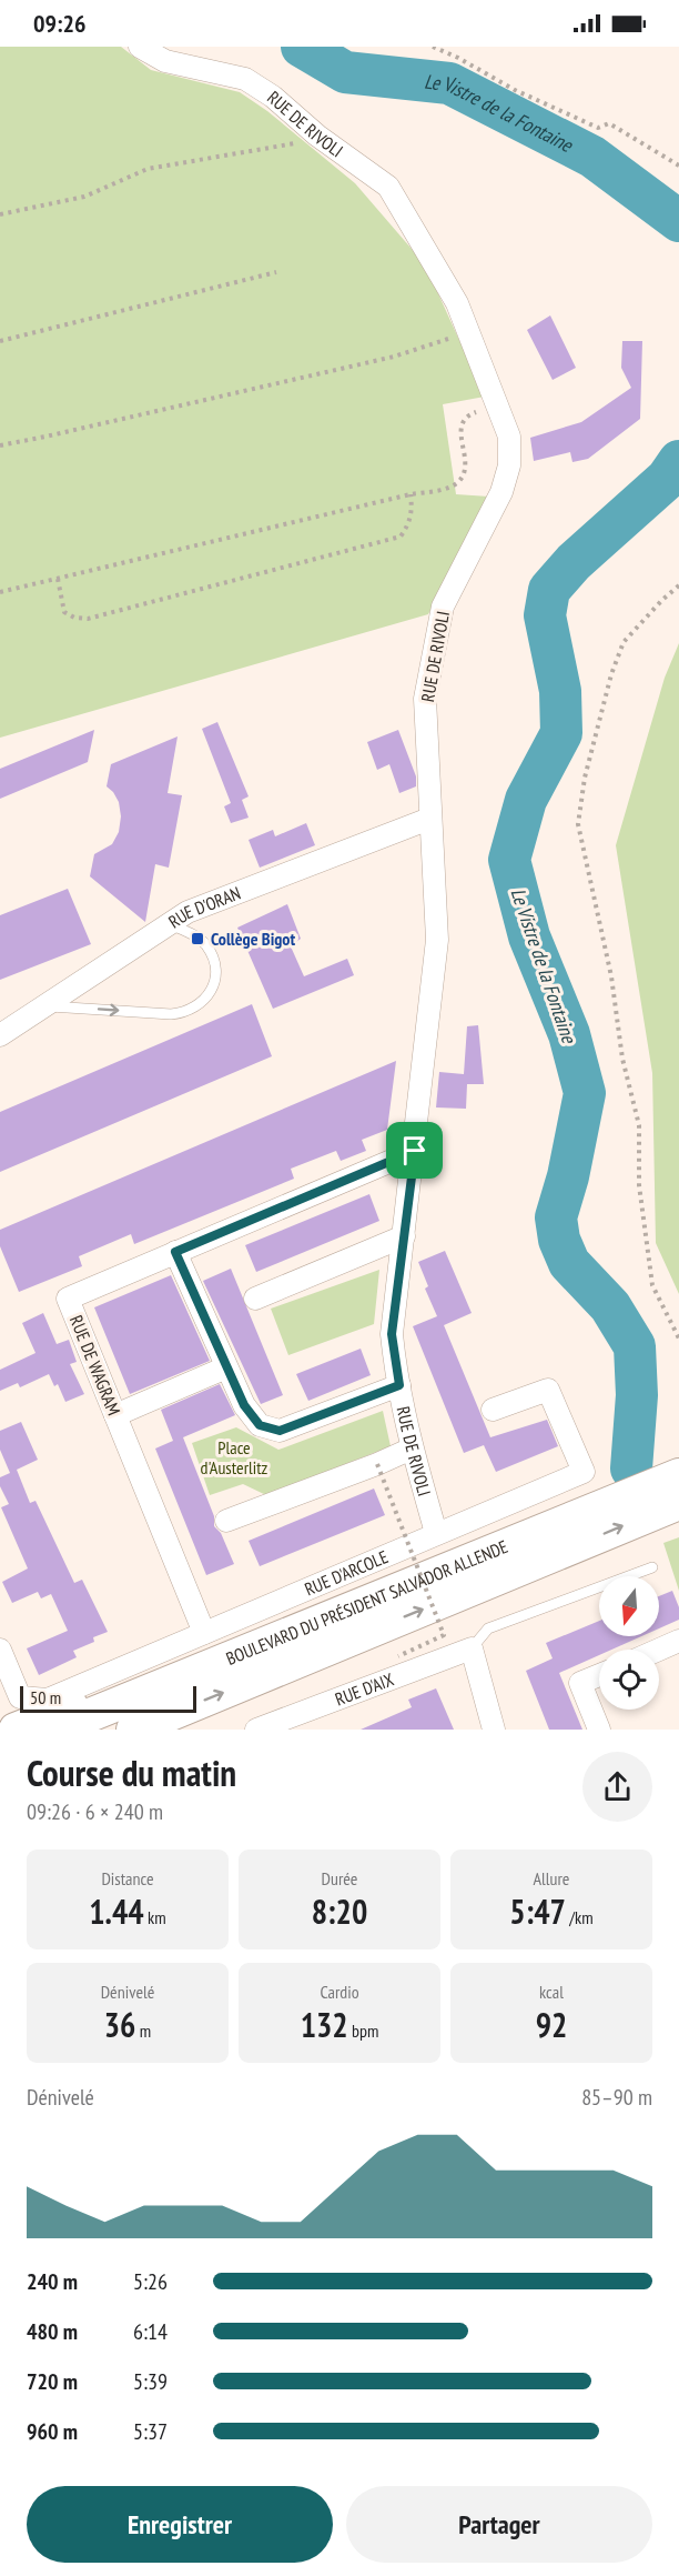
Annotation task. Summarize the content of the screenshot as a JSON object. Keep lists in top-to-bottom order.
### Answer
{
  "streets": {
    "main road": ["BOULEVARD DU PRÉSIDENT SALVADOR ALLENDE"],
    "street": [
      "RUE DE RIVOLI",
      "RUE D'ORAN",
      "RUE DE WAGRAM",
      "RUE D'ARCOLE",
      "RUE D'AIX"
    ]
  },
  "crossings": [
    ["RUE DE RIVOLI", "RUE D'ORAN"],
    ["RUE DE RIVOLI", "RUE DE WAGRAM"],
    ["RUE DE RIVOLI", "RUE D'ARCOLE"],
    ["RUE DE WAGRAM", "RUE D'ARCOLE"]
  ],
  "water": ["Le Vistre de la Fontaine"],
  "parks": ["Place d'Austerlitz"],
  "places": {
    "transit": ["Collège Bigot"]
  },
  "scale_bar": "50 m",
  "north": "bottom",
  "page": {
    "status": "09:26",
    "scale": "50 m",
    "heading": ["Course du matin", "09:26 · 6 × 240 m"],
    "stats": [
      ["Distance", "1.44 km"],
      ["Durée", "8:20"],
      ["Allure", "5:47 /km"],
      ["Dénivelé", "36 m"],
      ["Cardio", "132 bpm"],
      ["kcal", "92"]
    ],
    "chart": ["Dénivelé", "85–90 m"],
    "list": [
      {
        "name": "240 m",
        "note": "5:26"
      },
      {
        "name": "480 m",
        "note": "6:14"
      },
      {
        "name": "720 m",
        "note": "5:39"
      },
      {
        "name": "960 m",
        "note": "5:37"
      }
    ],
    "buttons": ["Enregistrer", "Partager"]
  }
}
